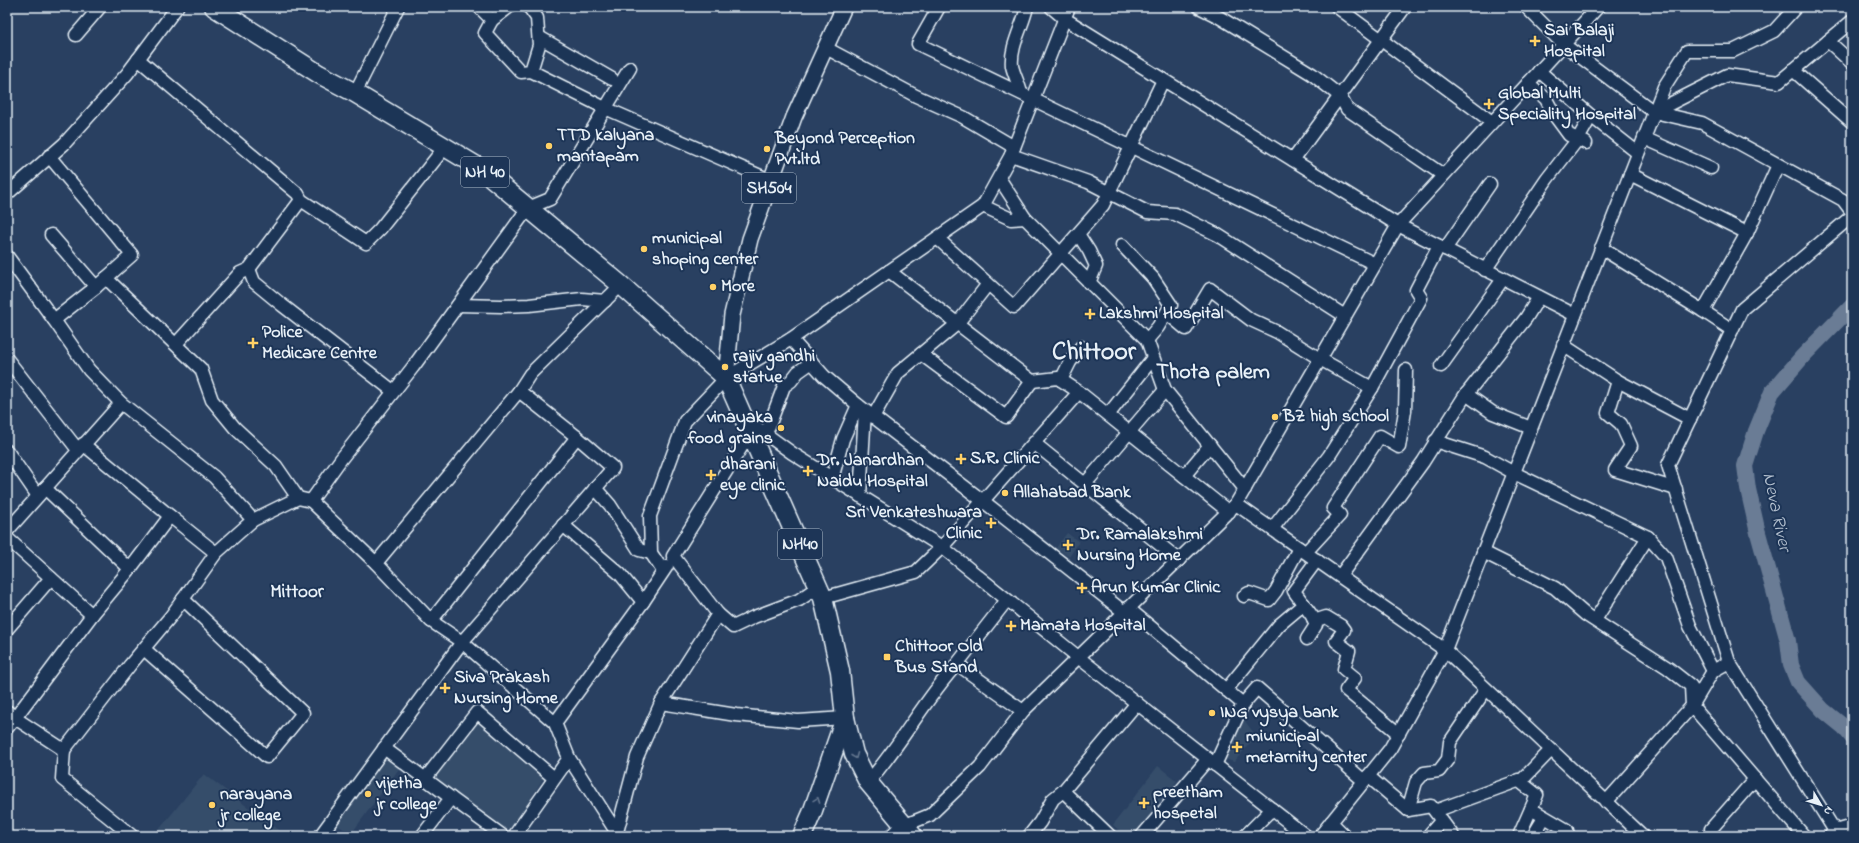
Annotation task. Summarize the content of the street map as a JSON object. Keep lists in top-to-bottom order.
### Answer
{
  "streets": {
    "highway": ["NH 40", "NH40"],
    "main road": ["SH504"]
  },
  "crossings": [
    ["NH 40", "SH504"],
    ["NH 40", "NH40"],
    ["SH504", "NH40"]
  ],
  "districts": ["Chittoor", "Thota palem", "Mittoor"],
  "water": ["Neva River"],
  "places": {
    "health": [
      "Sai Balaji Hospital",
      "Global Multi Speciality Hospital",
      "Lakshmi Hospital",
      "Police Medicare Centre",
      "S.R. Clinic",
      "Dr. Janardhan Naidu Hospital",
      "dharani eye clinic",
      "Sri Venkateshwara Clinic",
      "Dr. Ramalakshmi Nursing Home",
      "Arun Kumar Clinic",
      "Mamata Hospital",
      "Siva Prakash Nursing Home",
      "miunicipal metarnity center",
      "preetham hospetal"
    ],
    "other": [
      "TTD kalyana mantapam",
      "Beyond Perception Pvt.ltd",
      "municipal shoping center",
      "More",
      "rajiv gandhi statue",
      "BZ high school",
      "vinayaka food grains",
      "Allahabad Bank",
      "ING vysya bank",
      "vijetha jr college",
      "narayana jr college"
    ],
    "transit": ["Chittoor Old Bus Stand"]
  },
  "north": "bottom right"
}
